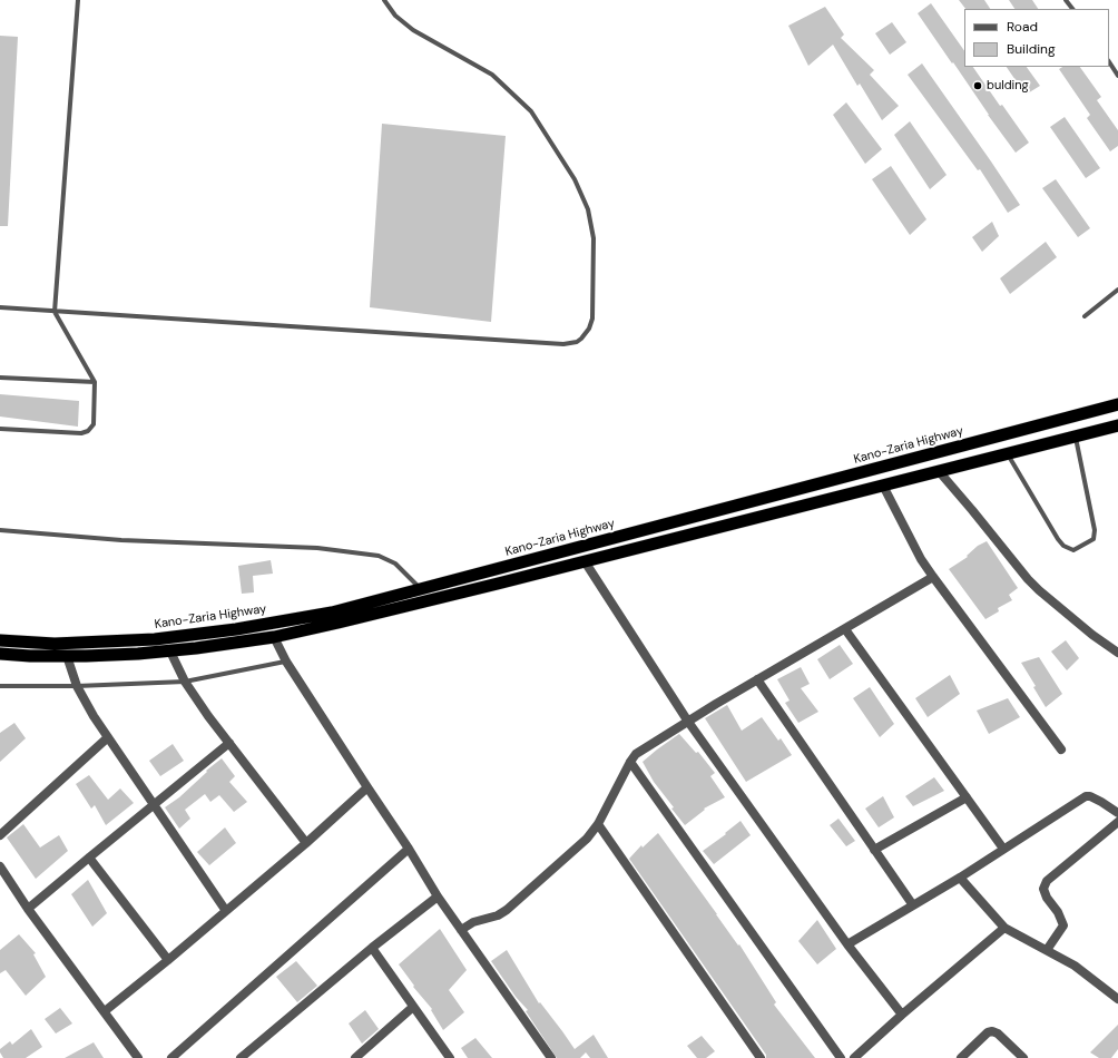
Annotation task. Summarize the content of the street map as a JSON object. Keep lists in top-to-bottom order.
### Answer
{
  "streets": {
    "highway": ["Kano-Zaria Highway"]
  },
  "places": ["bulding"],
  "legend": ["Road", "Building"]
}
